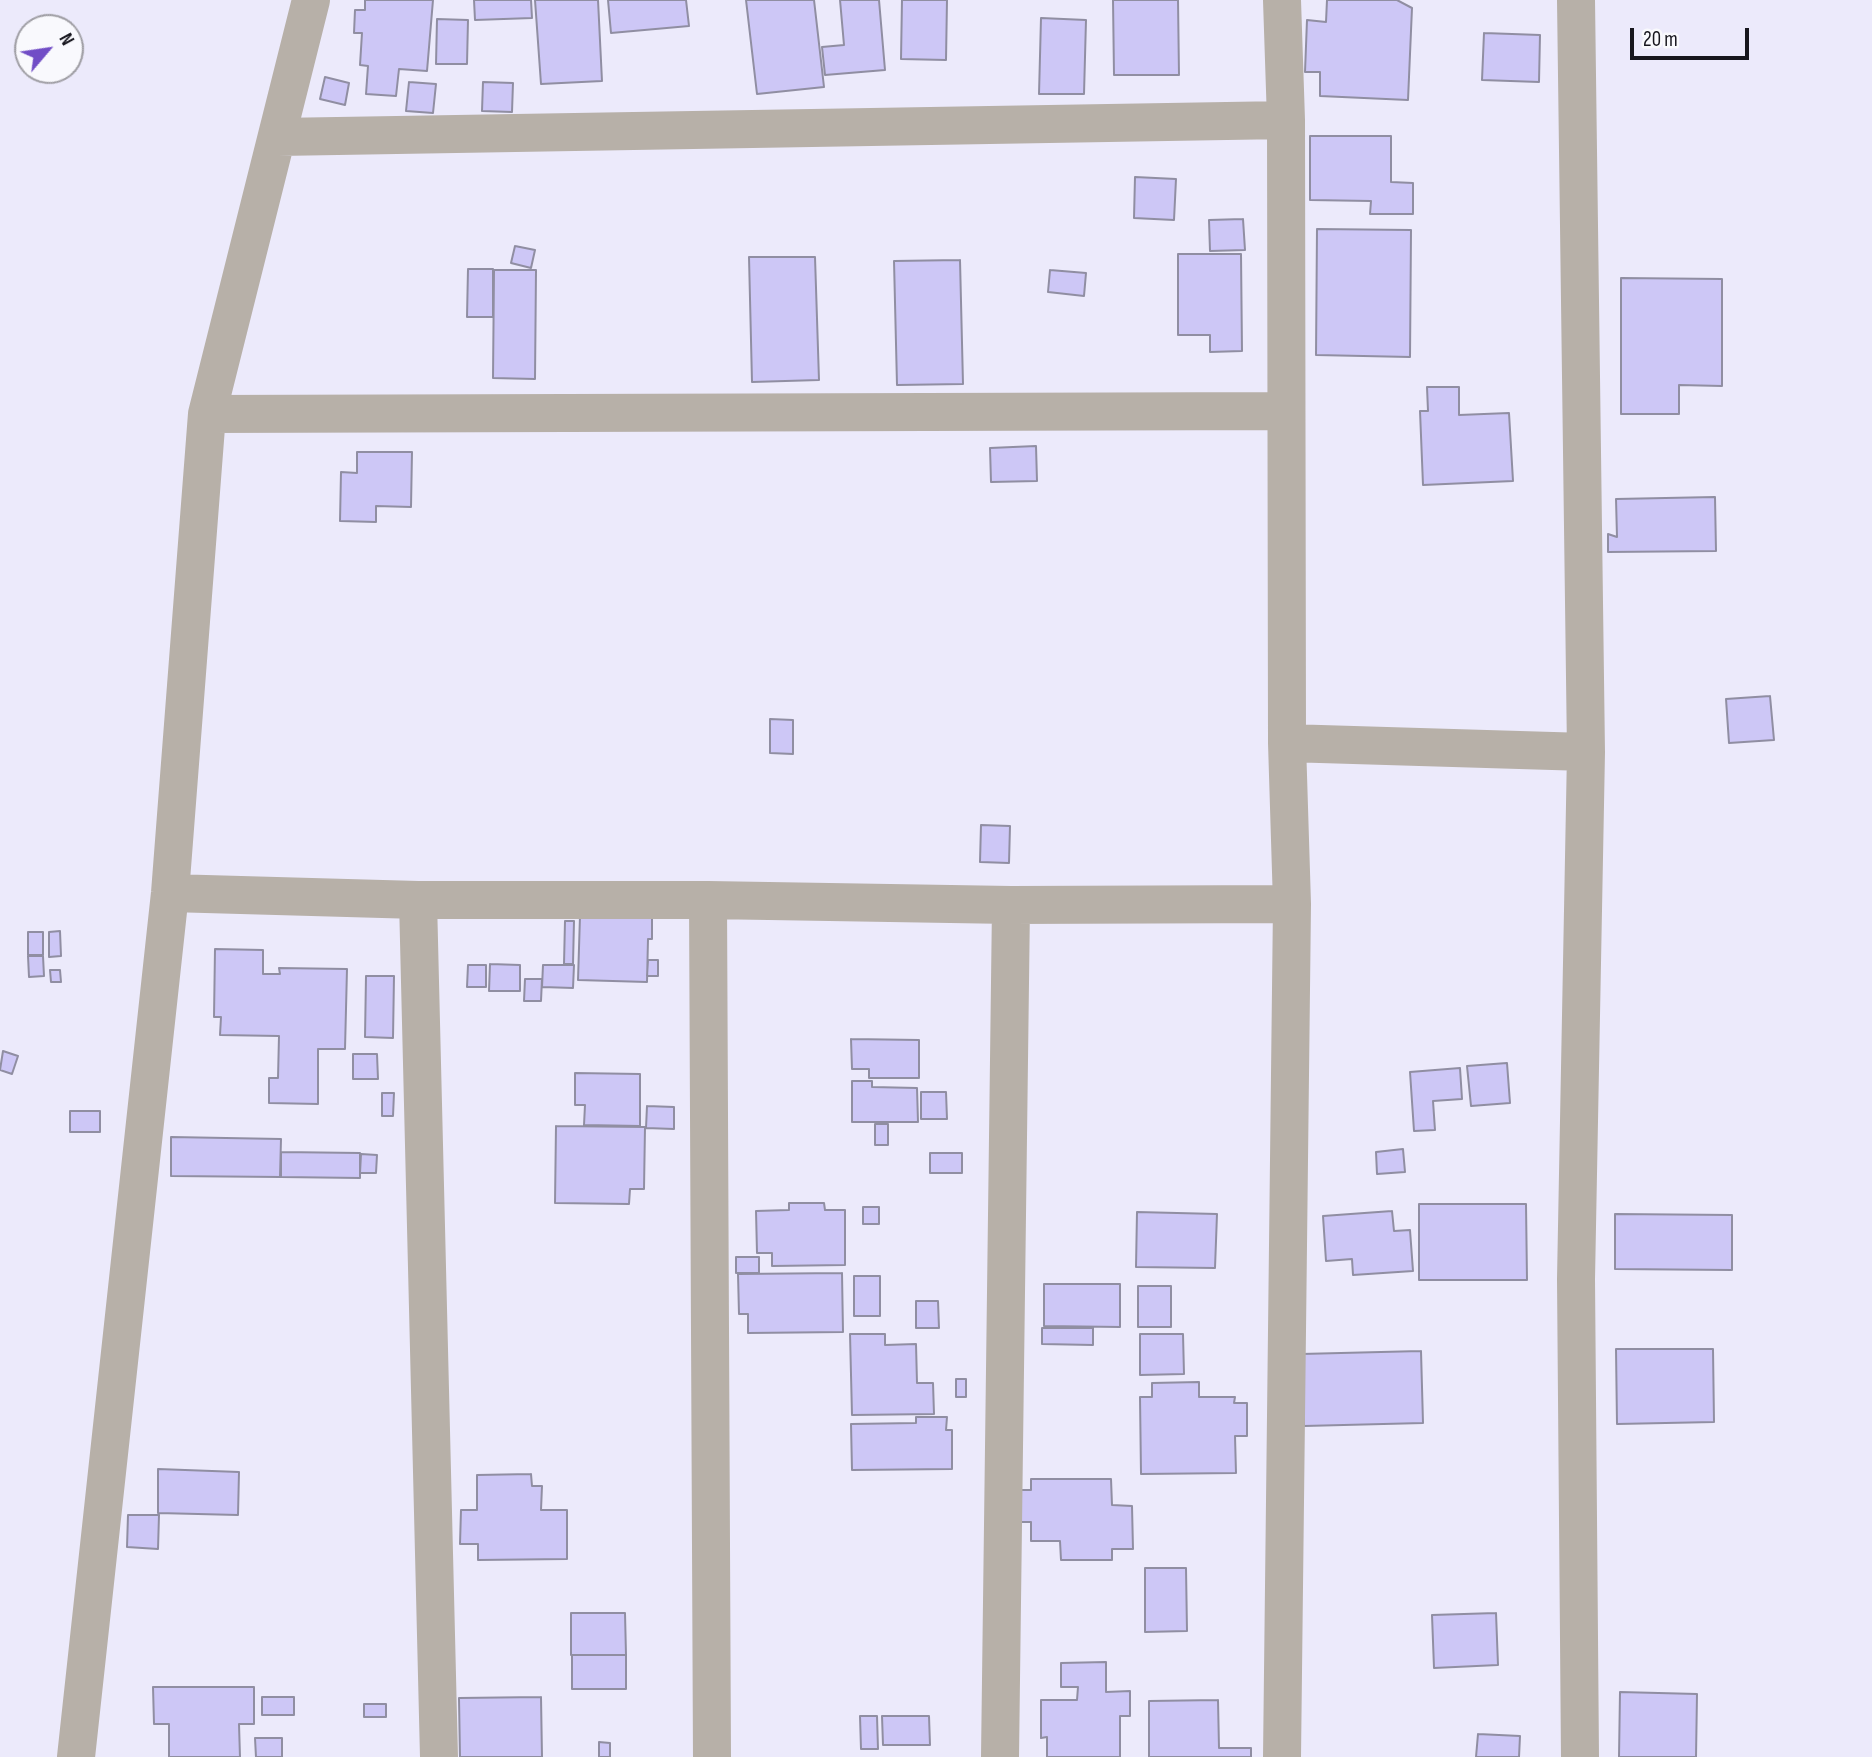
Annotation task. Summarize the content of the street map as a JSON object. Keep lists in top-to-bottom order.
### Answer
{
  "scale_bar": "20 m",
  "north": "top right"
}
